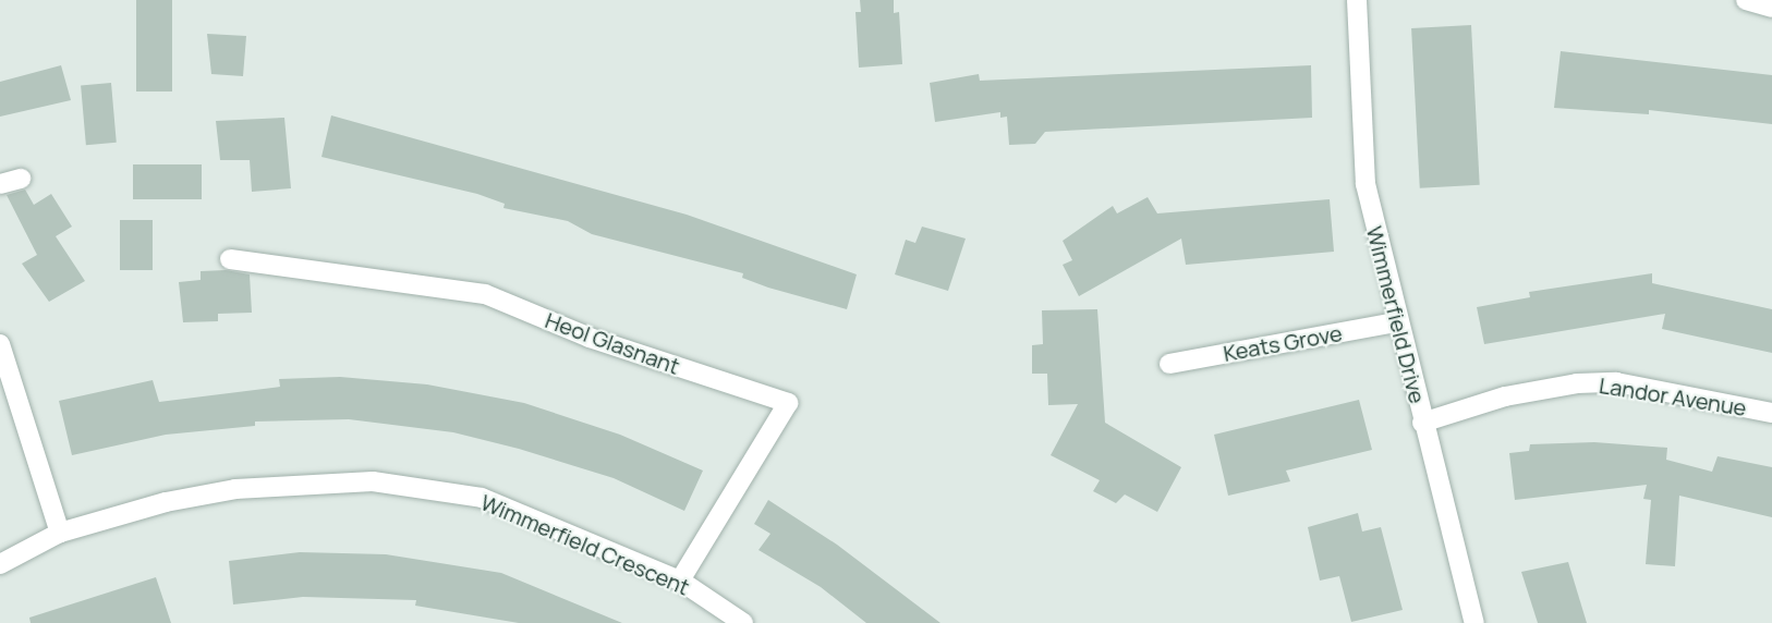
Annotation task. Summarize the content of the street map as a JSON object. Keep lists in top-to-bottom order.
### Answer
{
  "streets": {
    "street": [
      "Wimmerfield Drive",
      "Heol Glasnant",
      "Keats Grove",
      "Landor Avenue",
      "Wimmerfield Crescent"
    ]
  },
  "crossings": [
    ["Wimmerfield Drive", "Keats Grove"],
    ["Wimmerfield Drive", "Landor Avenue"],
    ["Heol Glasnant", "Wimmerfield Crescent"]
  ]
}
